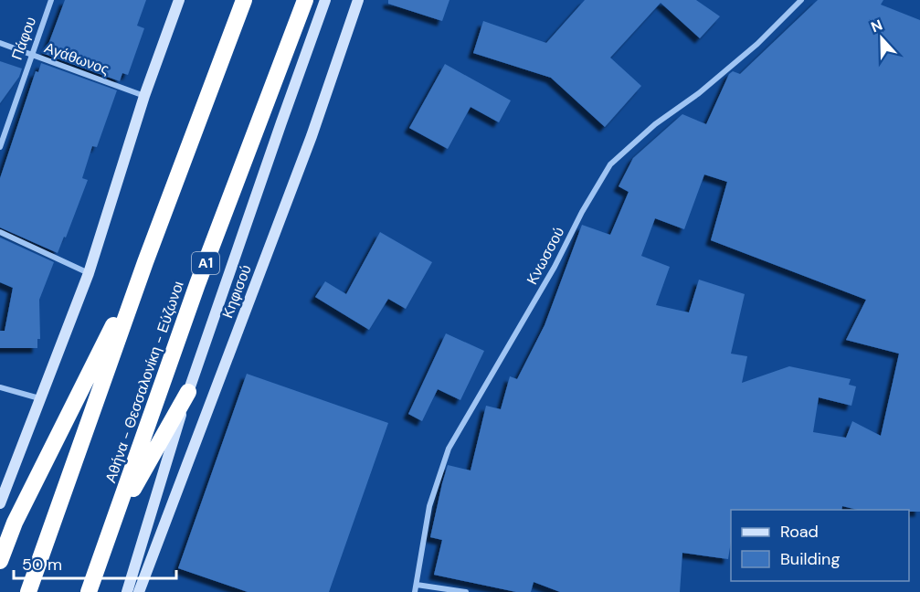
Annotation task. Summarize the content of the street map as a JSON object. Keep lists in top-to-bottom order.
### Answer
{
  "streets": {
    "highway": ["Α1", "Αθήνα - Θεσσαλονίκη - Εύζωνοι"],
    "main road": ["Κηφισού"],
    "street": ["Πάφου", "Αγάθωνος", "Κνωσσού"]
  },
  "crossings": [
    ["Πάφου", "Αγάθωνος"]
  ],
  "legend": ["Road", "Building"],
  "scale_bar": "50 m",
  "north": "top"
}
